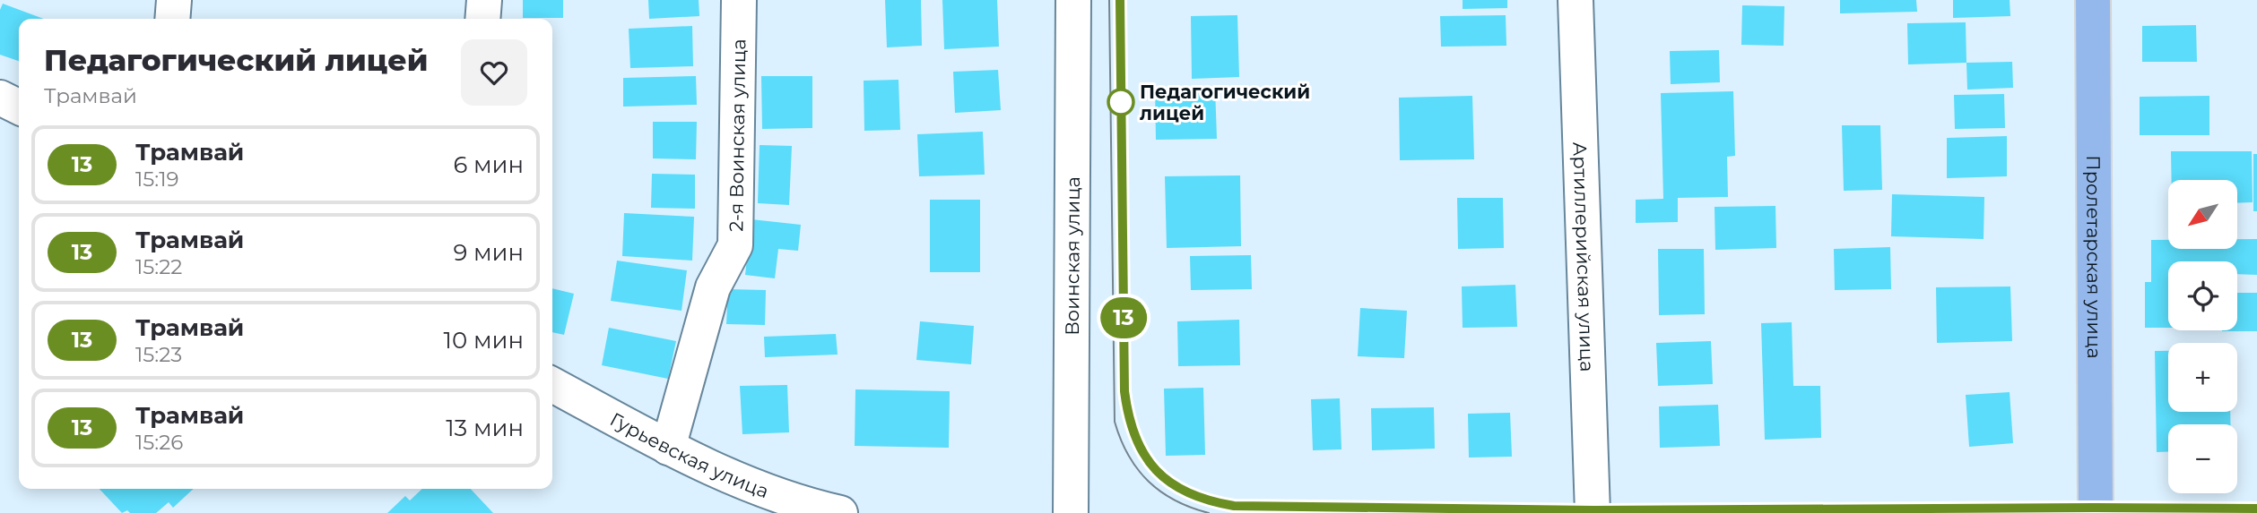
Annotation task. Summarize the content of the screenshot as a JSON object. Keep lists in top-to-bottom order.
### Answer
{
  "streets": {
    "main road": ["Пролетарская улица"],
    "street": [
      "2-я Воинская улица",
      "Воинская улица",
      "Артиллерийская улица",
      "Гурьевская улица"
    ]
  },
  "crossings": [
    ["2-я Воинская улица", "Гурьевская улица"]
  ],
  "places": ["Педагогический лицей"],
  "lines": ["tram line 13"],
  "north": "bottom left",
  "page": {
    "on_map": "13",
    "heading": ["Педагогический лицей", "Трамвай"],
    "list": [
      {
        "mark": "13",
        "name": "Трамвай",
        "note": "15:19",
        "value": "6 мин"
      },
      {
        "mark": "13",
        "name": "Трамвай",
        "note": "15:22",
        "value": "9 мин"
      },
      {
        "mark": "13",
        "name": "Трамвай",
        "note": "15:23",
        "value": "10 мин"
      },
      {
        "mark": "13",
        "name": "Трамвай",
        "note": "15:26",
        "value": "13 мин"
      }
    ],
    "map_buttons": ["+", "−"]
  }
}
